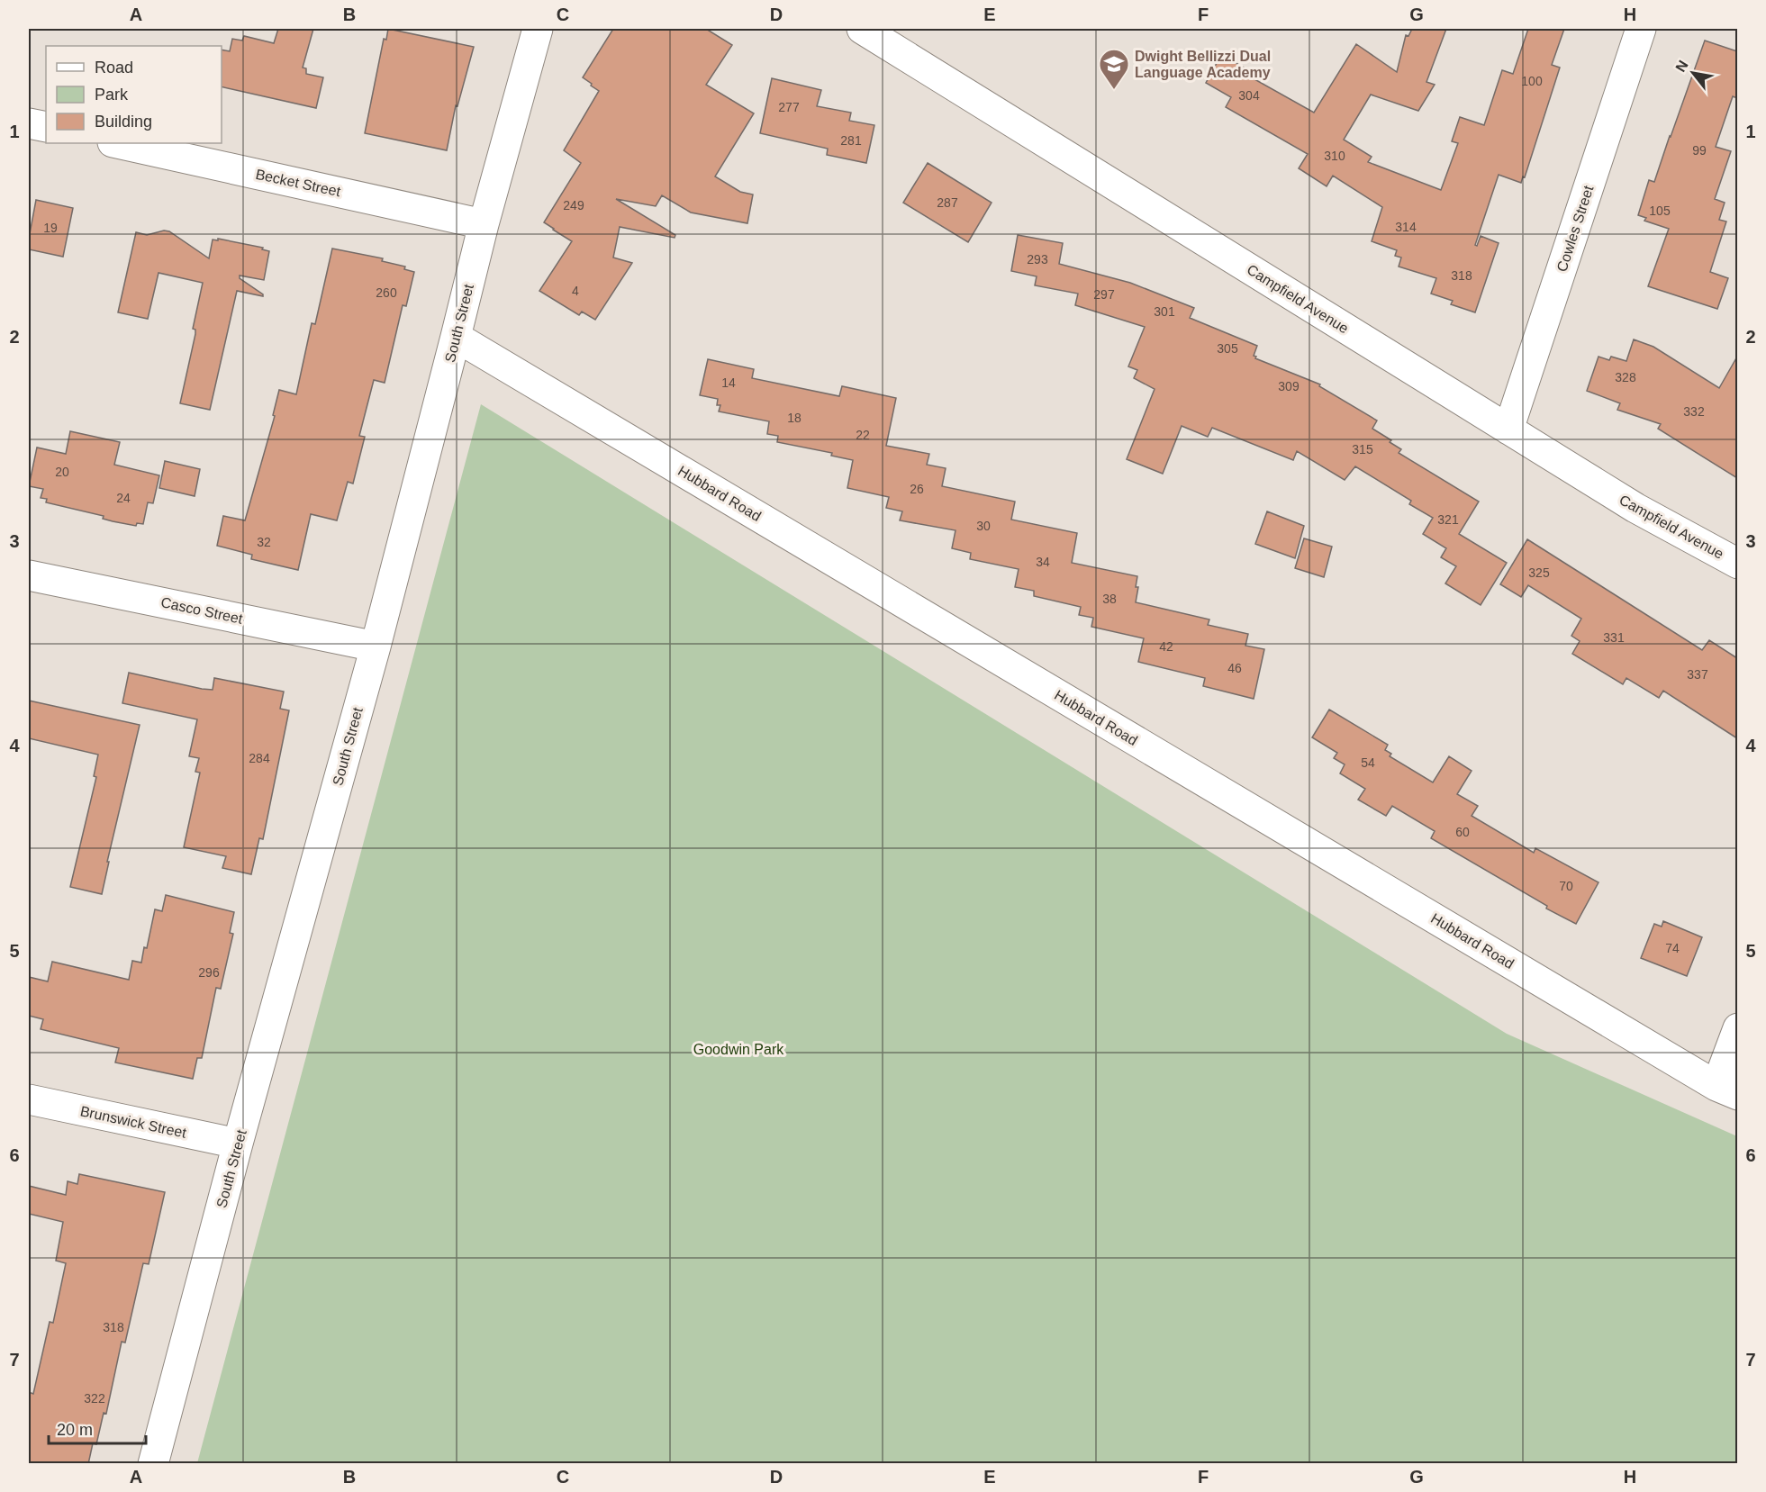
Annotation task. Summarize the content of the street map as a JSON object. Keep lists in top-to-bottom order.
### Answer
{
  "streets": {
    "street": [
      "Becket Street",
      "Cowles Street",
      "Campfield Avenue",
      "South Street",
      "Hubbard Road",
      "Casco Street",
      "Brunswick Street"
    ]
  },
  "crossings": [
    ["Becket Street", "South Street"],
    ["Cowles Street", "Campfield Avenue"],
    ["South Street", "Hubbard Road"],
    ["South Street", "Casco Street"],
    ["South Street", "Brunswick Street"]
  ],
  "parks": ["Goodwin Park"],
  "places": {
    "school or university": ["Dwight Bellizzi Dual Language Academy"]
  },
  "house_numbers": [
    "100",
    "304",
    "277",
    "281",
    "99",
    "310",
    "287",
    "249",
    "105",
    "314",
    "19",
    "293",
    "318",
    "4",
    "260",
    "297",
    "301",
    "305",
    "328",
    "14",
    "309",
    "332",
    "18",
    "22",
    "315",
    "20",
    "26",
    "24",
    "321",
    "30",
    "32",
    "34",
    "325",
    "38",
    "331",
    "42",
    "46",
    "337",
    "284",
    "54",
    "60",
    "70",
    "74",
    "296",
    "318",
    "322"
  ],
  "legend": ["Road", "Park", "Building"],
  "scale_bar": "20 m",
  "north": "top left",
  "grid": {
    "columns": [
      "A",
      "B",
      "C",
      "D",
      "E",
      "F",
      "G",
      "H"
    ],
    "rows": [
      "1",
      "2",
      "3",
      "4",
      "5",
      "6",
      "7"
    ]
  }
}
